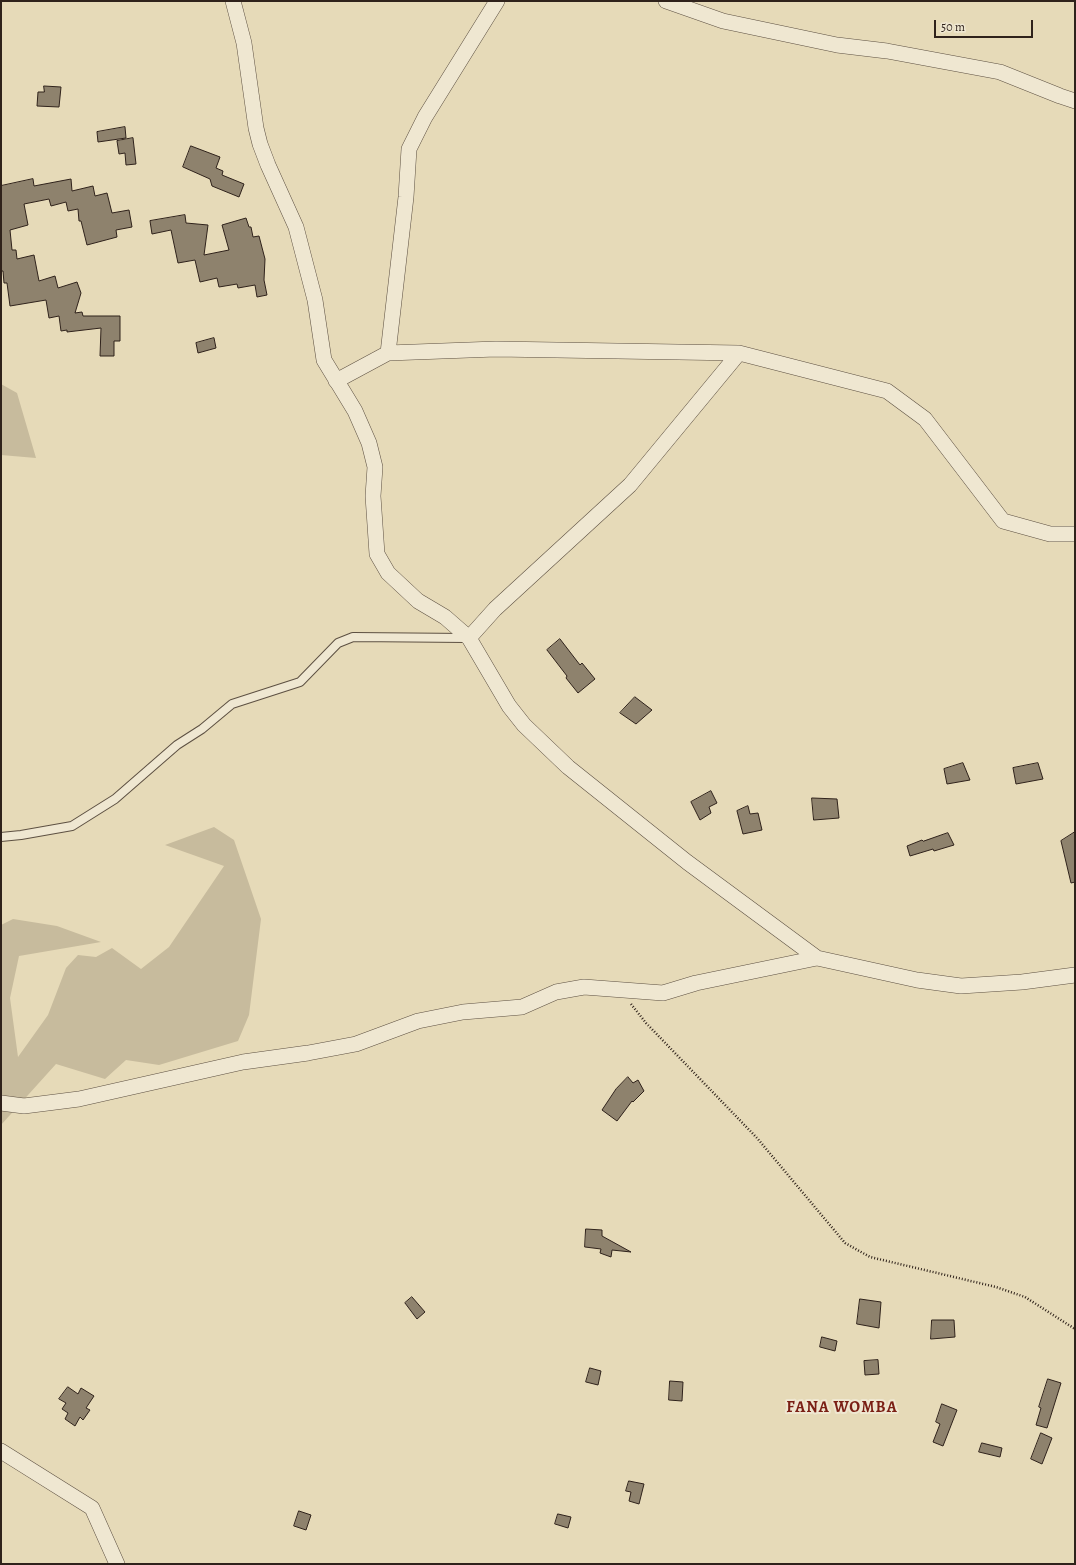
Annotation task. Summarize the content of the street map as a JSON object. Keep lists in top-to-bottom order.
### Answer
{
  "districts": ["FANA WOMBA"],
  "scale_bar": "50 m"
}
